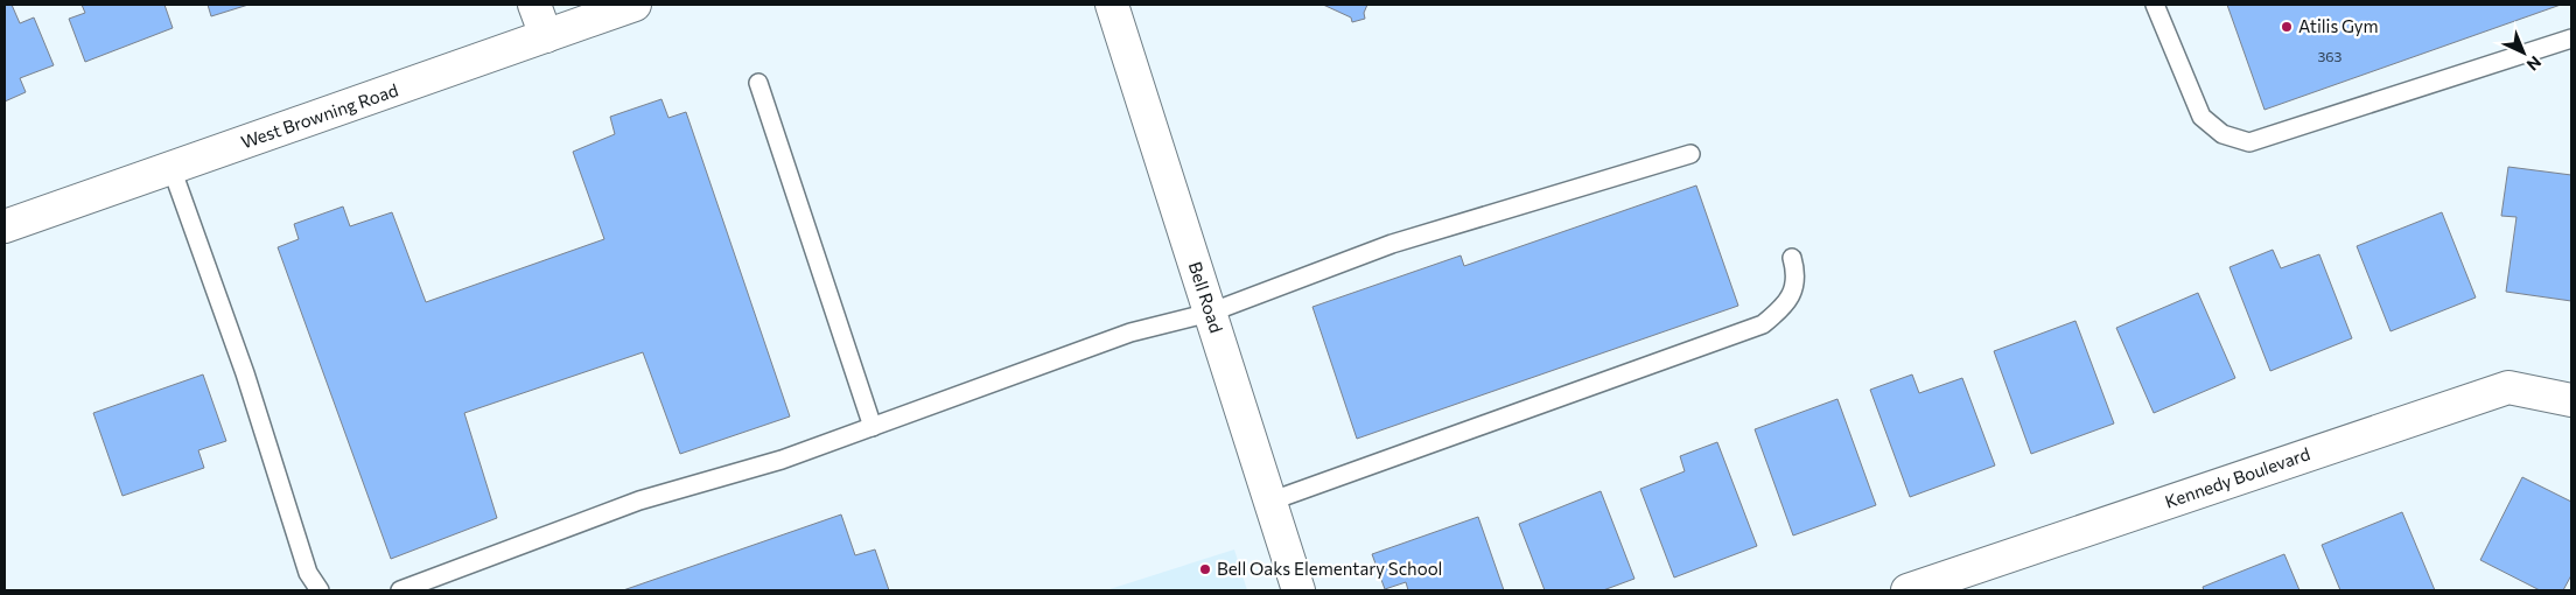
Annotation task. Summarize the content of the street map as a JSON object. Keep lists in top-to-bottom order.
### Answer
{
  "streets": {
    "street": ["West Browning Road", "Bell Road", "Kennedy Boulevard"]
  },
  "places": ["Atilis Gym", "Bell Oaks Elementary School"],
  "house_numbers": ["363"],
  "north": "bottom right"
}
